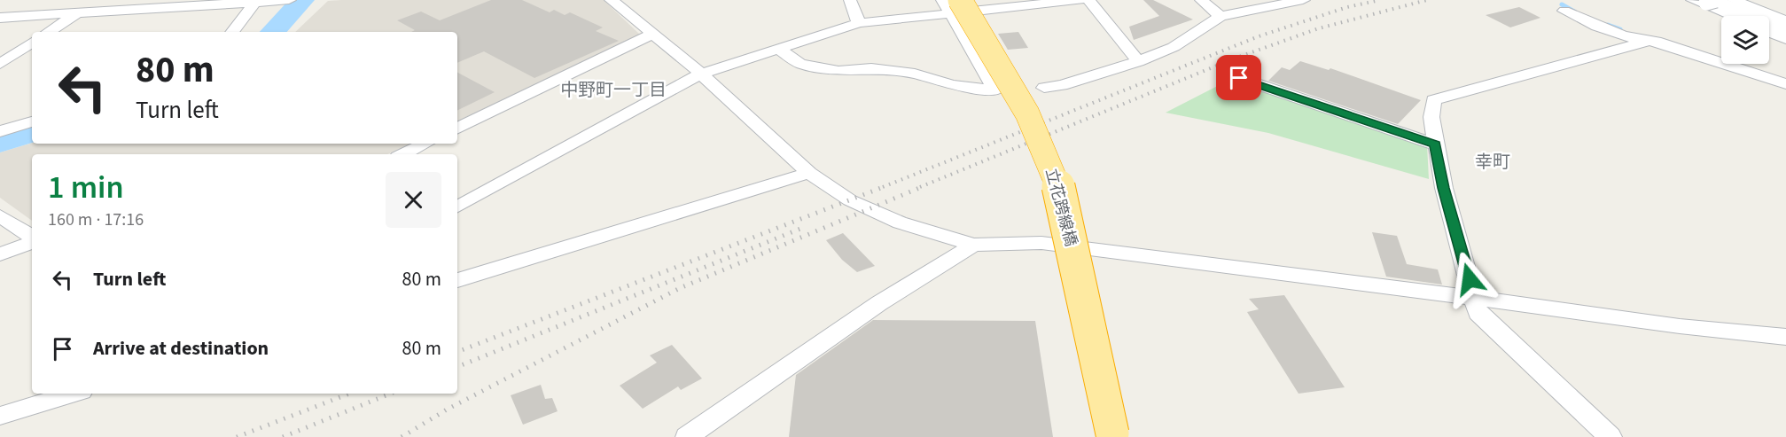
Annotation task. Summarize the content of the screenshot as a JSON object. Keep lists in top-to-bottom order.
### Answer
{
  "streets": {
    "highway": ["立花跨線橋"]
  },
  "districts": ["中野町一丁目", "幸町"],
  "page": {
    "turn": ["80 m", "Turn left"],
    "heading": ["1 min", "160 m · 17:16"],
    "list": [
      {
        "name": "Turn left",
        "value": "80 m"
      },
      {
        "name": "Arrive at destination",
        "value": "80 m"
      }
    ]
  }
}
